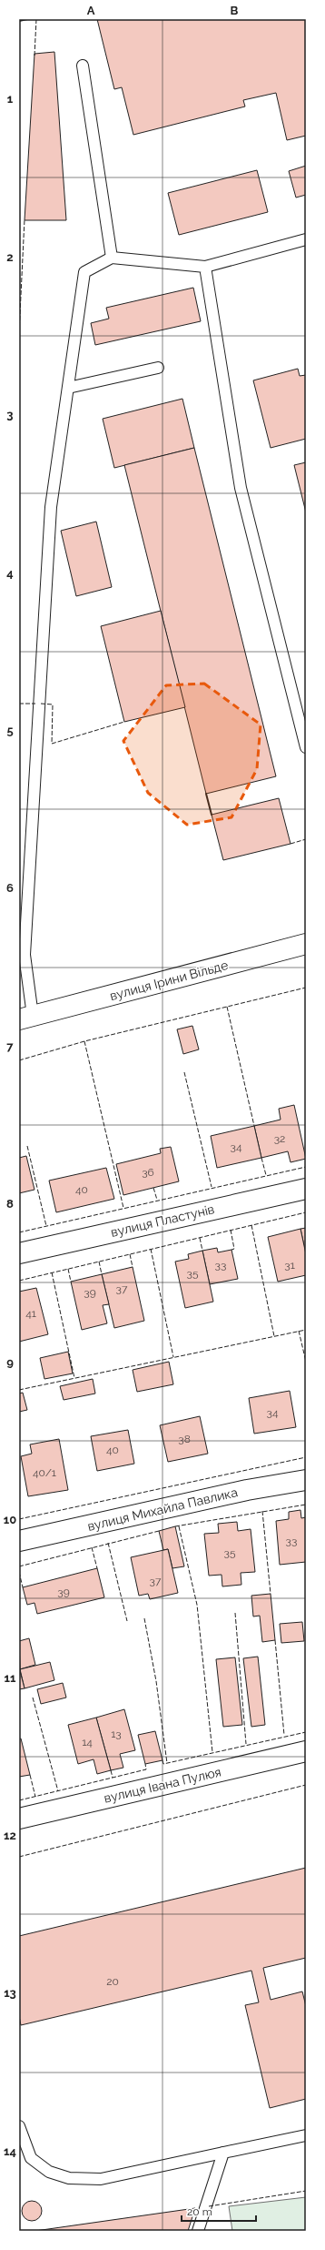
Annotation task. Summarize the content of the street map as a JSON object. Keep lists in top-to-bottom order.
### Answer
{
  "streets": {
    "street": [
      "вулиця Ірини Вільде",
      "вулиця Пластунів",
      "вулиця Михайла Павлика",
      "вулиця Івана Пулюя"
    ]
  },
  "house_numbers": [
    "32",
    "34",
    "36",
    "40",
    "33",
    "31",
    "35",
    "37",
    "39",
    "41",
    "34",
    "38",
    "40",
    "40/1",
    "33",
    "35",
    "37",
    "39",
    "13",
    "14",
    "20"
  ],
  "scale_bar": "20 m",
  "grid": {
    "columns": ["A", "B"],
    "rows": [
      "1",
      "2",
      "3",
      "4",
      "5",
      "6",
      "7",
      "8",
      "9",
      "10",
      "11",
      "12",
      "13",
      "14"
    ]
  }
}
